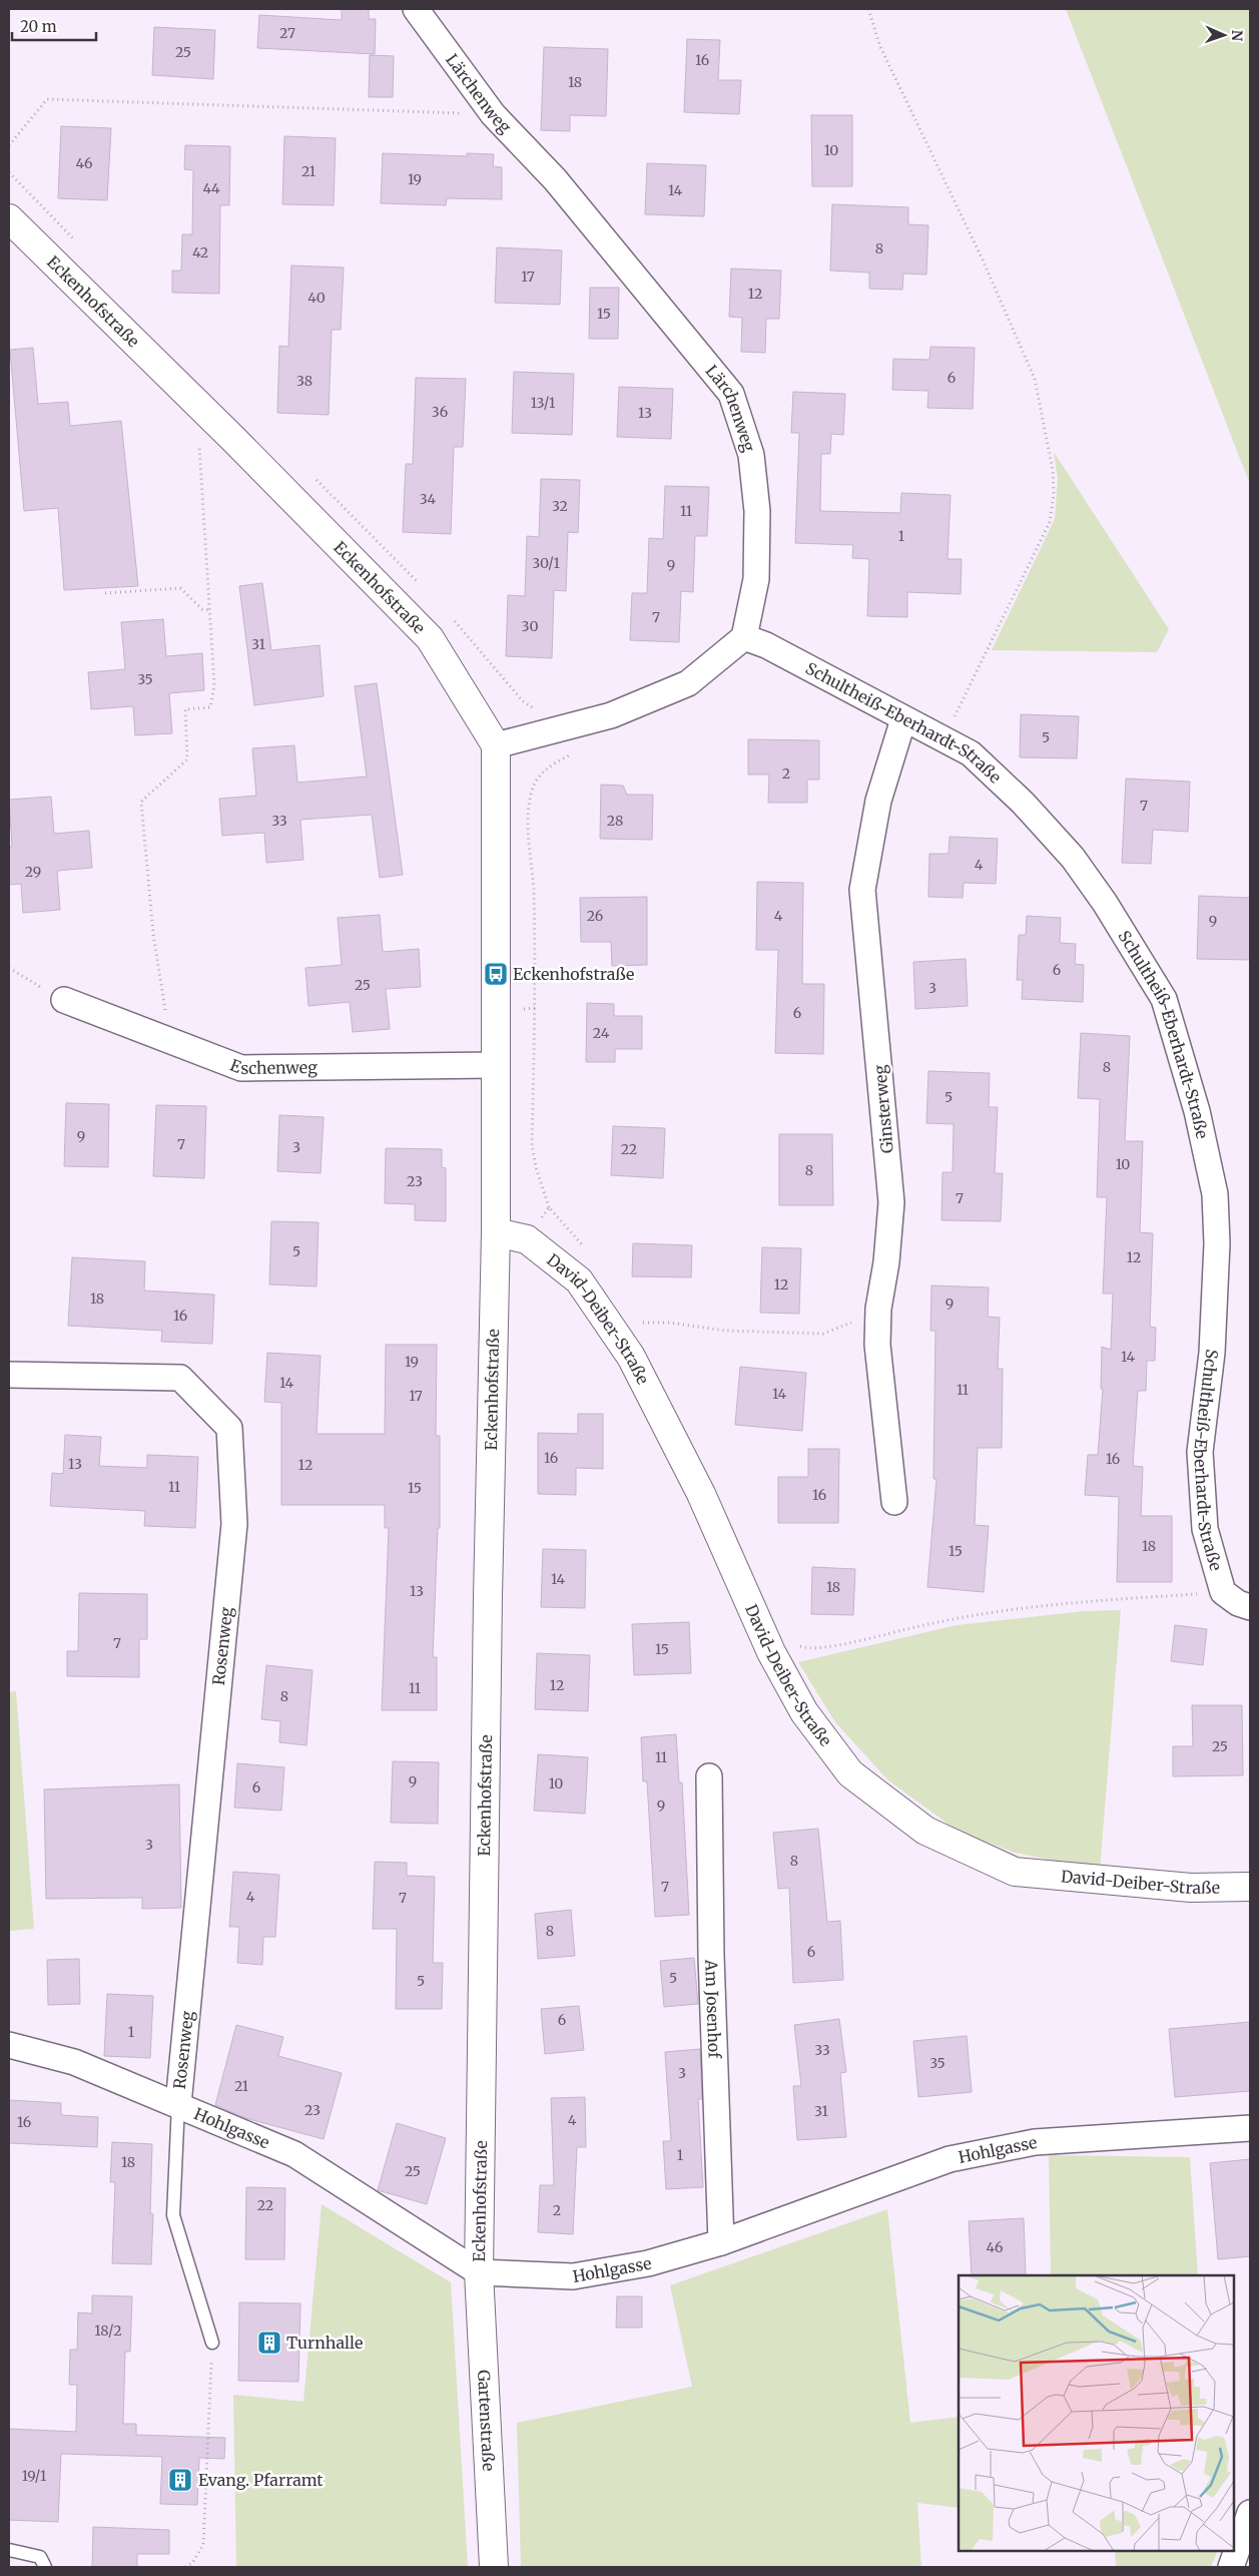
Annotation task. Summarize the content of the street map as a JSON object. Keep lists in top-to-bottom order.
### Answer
{
  "streets": {
    "street": [
      "Lärchenweg",
      "Eckenhofstraße",
      "Schultheiß-Eberhardt-Straße",
      "Eschenweg",
      "Ginsterweg",
      "David-Deiber-Straße",
      "Rosenweg",
      "Am Josenhof",
      "Hohlgasse",
      "Gartenstraße"
    ]
  },
  "crossings": [
    ["Lärchenweg", "Schultheiß-Eberhardt-Straße"],
    ["Eckenhofstraße", "Eschenweg"],
    ["Eckenhofstraße", "David-Deiber-Straße"],
    ["Eckenhofstraße", "Hohlgasse"],
    ["Eckenhofstraße", "Gartenstraße"],
    ["Schultheiß-Eberhardt-Straße", "Ginsterweg"],
    ["Rosenweg", "Hohlgasse"],
    ["Am Josenhof", "Hohlgasse"],
    ["Hohlgasse", "Gartenstraße"]
  ],
  "places": {
    "bus stop": ["Eckenhofstraße"],
    "building": ["Turnhalle", "Evang. Pfarramt"]
  },
  "house_numbers": [
    "27",
    "25",
    "16",
    "18",
    "10",
    "46",
    "21",
    "19",
    "44",
    "14",
    "8",
    "42",
    "17",
    "12",
    "40",
    "15",
    "6",
    "38",
    "13/1",
    "36",
    "13",
    "34",
    "32",
    "11",
    "1",
    "30/1",
    "9",
    "7",
    "30",
    "31",
    "35",
    "5",
    "2",
    "7",
    "33",
    "28",
    "4",
    "29",
    "26",
    "4",
    "9",
    "6",
    "25",
    "3",
    "6",
    "24",
    "8",
    "5",
    "9",
    "7",
    "3",
    "22",
    "10",
    "8",
    "23",
    "7",
    "5",
    "12",
    "12",
    "18",
    "9",
    "16",
    "14",
    "19",
    "14",
    "11",
    "14",
    "17",
    "16",
    "16",
    "13",
    "12",
    "11",
    "15",
    "16",
    "18",
    "15",
    "14",
    "18",
    "13",
    "7",
    "15",
    "12",
    "11",
    "8",
    "25",
    "11",
    "9",
    "10",
    "6",
    "9",
    "3",
    "8",
    "7",
    "4",
    "7",
    "8",
    "6",
    "5",
    "5",
    "6",
    "1",
    "33",
    "35",
    "3",
    "21",
    "23",
    "31",
    "4",
    "16",
    "1",
    "18",
    "25",
    "22",
    "2",
    "46",
    "18/2",
    "19/1"
  ],
  "scale_bar": "20 m",
  "north": "right"
}
